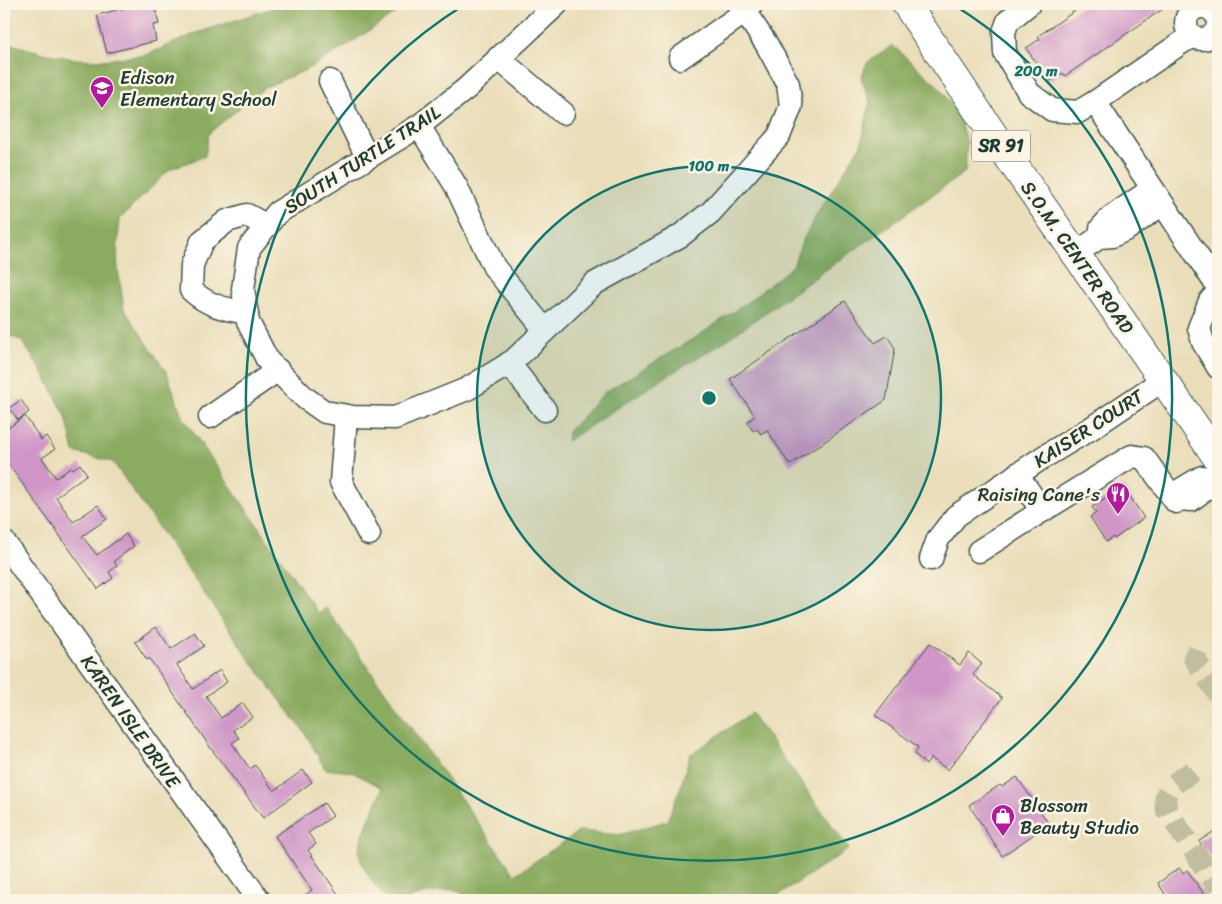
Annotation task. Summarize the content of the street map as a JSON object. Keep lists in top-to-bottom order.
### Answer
{
  "streets": {
    "main road": ["SR 91", "S.O.M. CENTER ROAD"],
    "street": ["SOUTH TURTLE TRAIL", "KAISER COURT", "KAREN ISLE DRIVE"]
  },
  "crossings": [
    ["S.O.M. CENTER ROAD", "KAISER COURT"]
  ],
  "places": {
    "school or university": ["Edison Elementary School"],
    "restaurant": ["Raising Cane's"],
    "shop": ["Blossom Beauty Studio"]
  },
  "rings": ["200 m", "100 m"]
}
